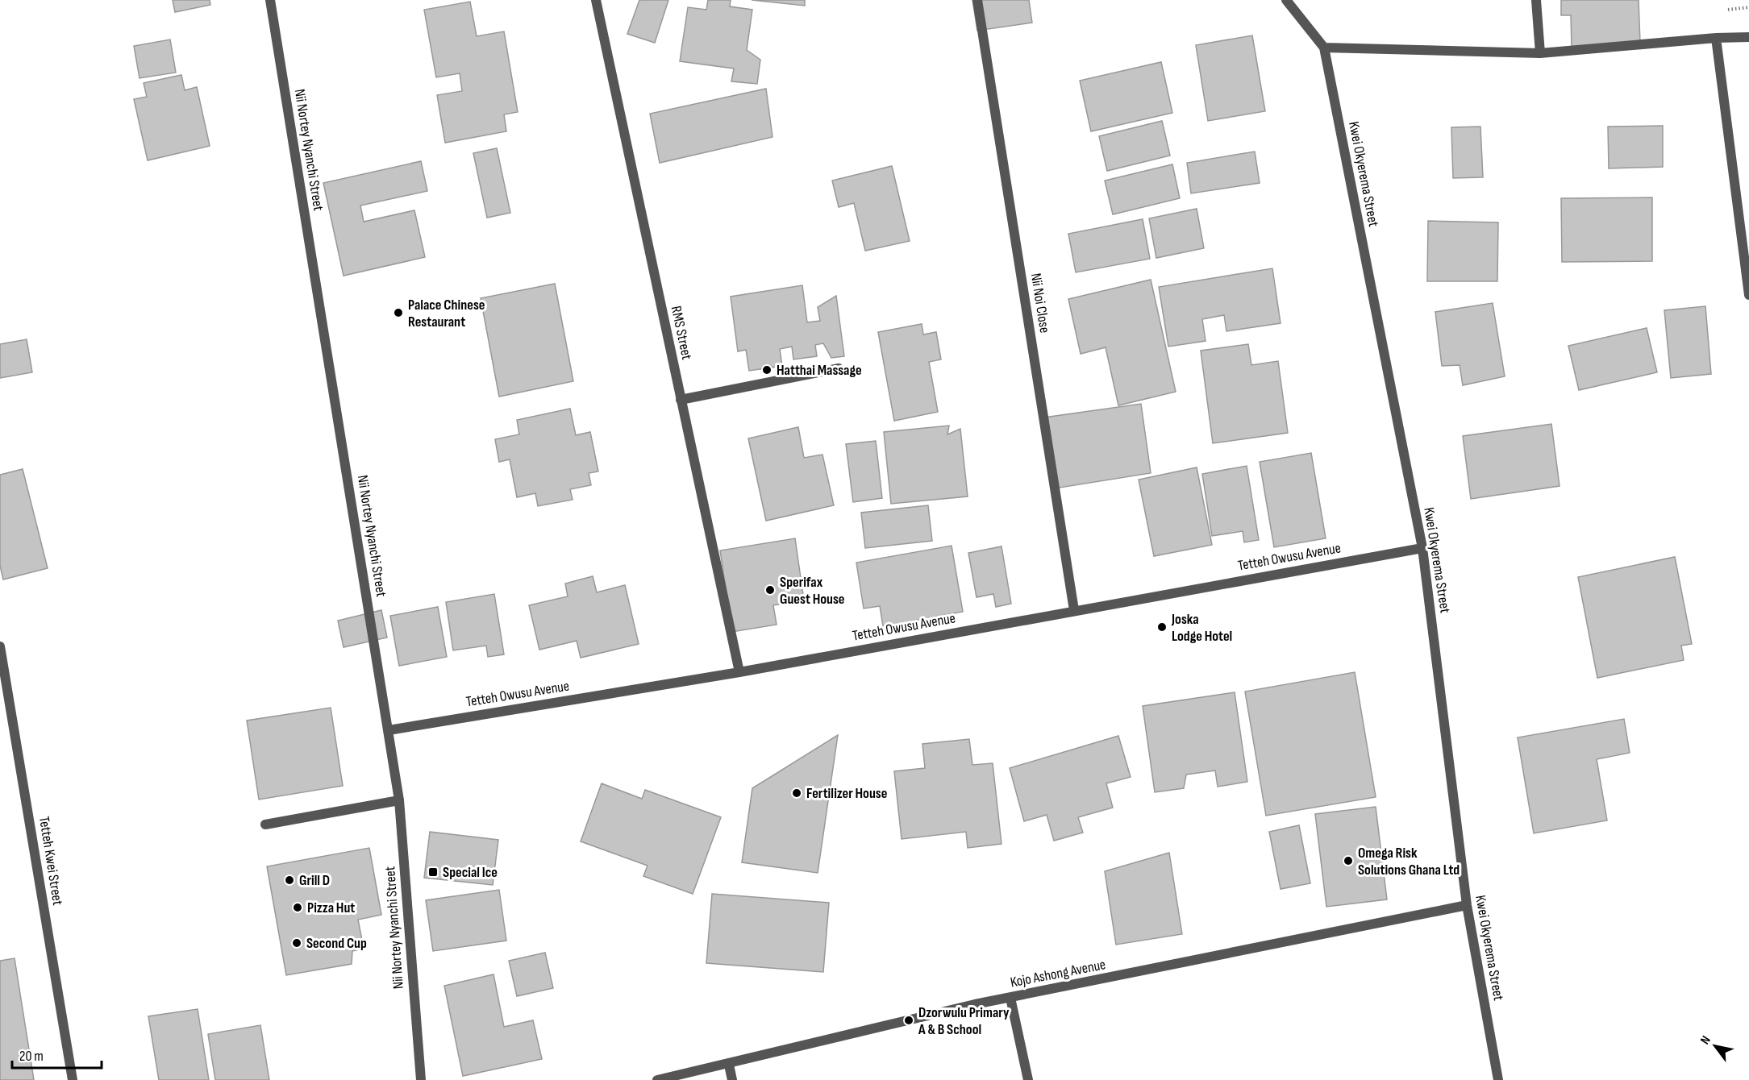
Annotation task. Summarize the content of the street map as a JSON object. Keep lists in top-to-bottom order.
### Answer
{
  "streets": {
    "street": [
      "Nii Nortey Nyanchi Street",
      "Kwei Okyerema Street",
      "Nii Noi Close",
      "RMS Street",
      "Tetteh Owusu Avenue",
      "Tetteh Kwei Street",
      "Kojo Ashong Avenue"
    ]
  },
  "crossings": [
    ["Nii Nortey Nyanchi Street", "Tetteh Owusu Avenue"],
    ["Kwei Okyerema Street", "Tetteh Owusu Avenue"],
    ["Kwei Okyerema Street", "Kojo Ashong Avenue"],
    ["Nii Noi Close", "Tetteh Owusu Avenue"],
    ["RMS Street", "Tetteh Owusu Avenue"]
  ],
  "places": {
    "other": [
      "Palace Chinese Restaurant",
      "Hatthai Massage",
      "Sperifax Guest House",
      "Joska Lodge Hotel",
      "Fertilizer House",
      "Omega Risk Solutions Ghana Ltd",
      "Grill D",
      "Pizza Hut",
      "Second Cup",
      "Dzorwulu Primary A & B School"
    ],
    "transit": ["Special Ice"]
  },
  "scale_bar": "20 m",
  "north": "top left"
}
